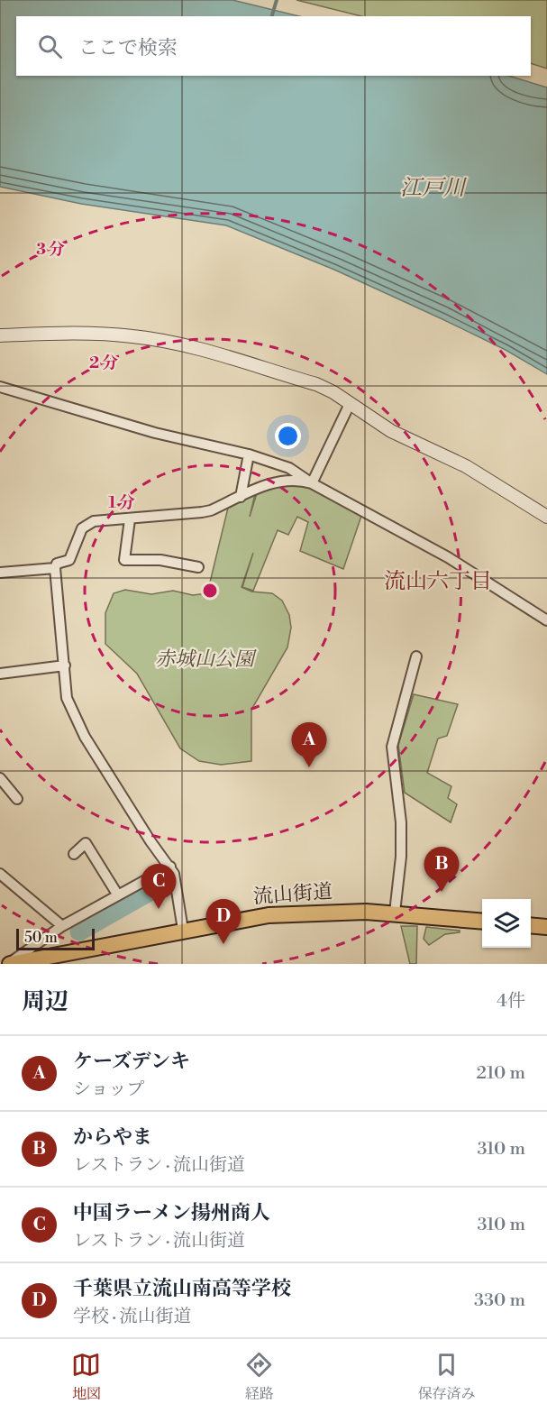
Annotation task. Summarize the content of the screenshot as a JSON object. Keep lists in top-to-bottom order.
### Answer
{
  "streets": {
    "main road": ["流山街道"]
  },
  "districts": ["流山六丁目"],
  "water": ["江戸川"],
  "parks": ["赤城山公園"],
  "scale_bar": "50 m",
  "page": {
    "search": "ここで検索",
    "pins": [
      "A",
      "B",
      "C",
      "D"
    ],
    "scale": "50 m",
    "heading": ["周辺", "4件"],
    "list": [
      {
        "mark": "A",
        "name": "ケーズデンキ",
        "note": "ショップ",
        "value": "210 m"
      },
      {
        "mark": "B",
        "name": "からやま",
        "note": "レストラン · 流山街道",
        "value": "310 m"
      },
      {
        "mark": "C",
        "name": "中国ラーメン揚州商人",
        "note": "レストラン · 流山街道",
        "value": "310 m"
      },
      {
        "mark": "D",
        "name": "千葉県立流山南高等学校",
        "note": "学校 · 流山街道",
        "value": "330 m"
      }
    ],
    "nav": ["地図", "経路", "保存済み"]
  },
  "rings": ["3 分", "2 分", "1 分"]
}
